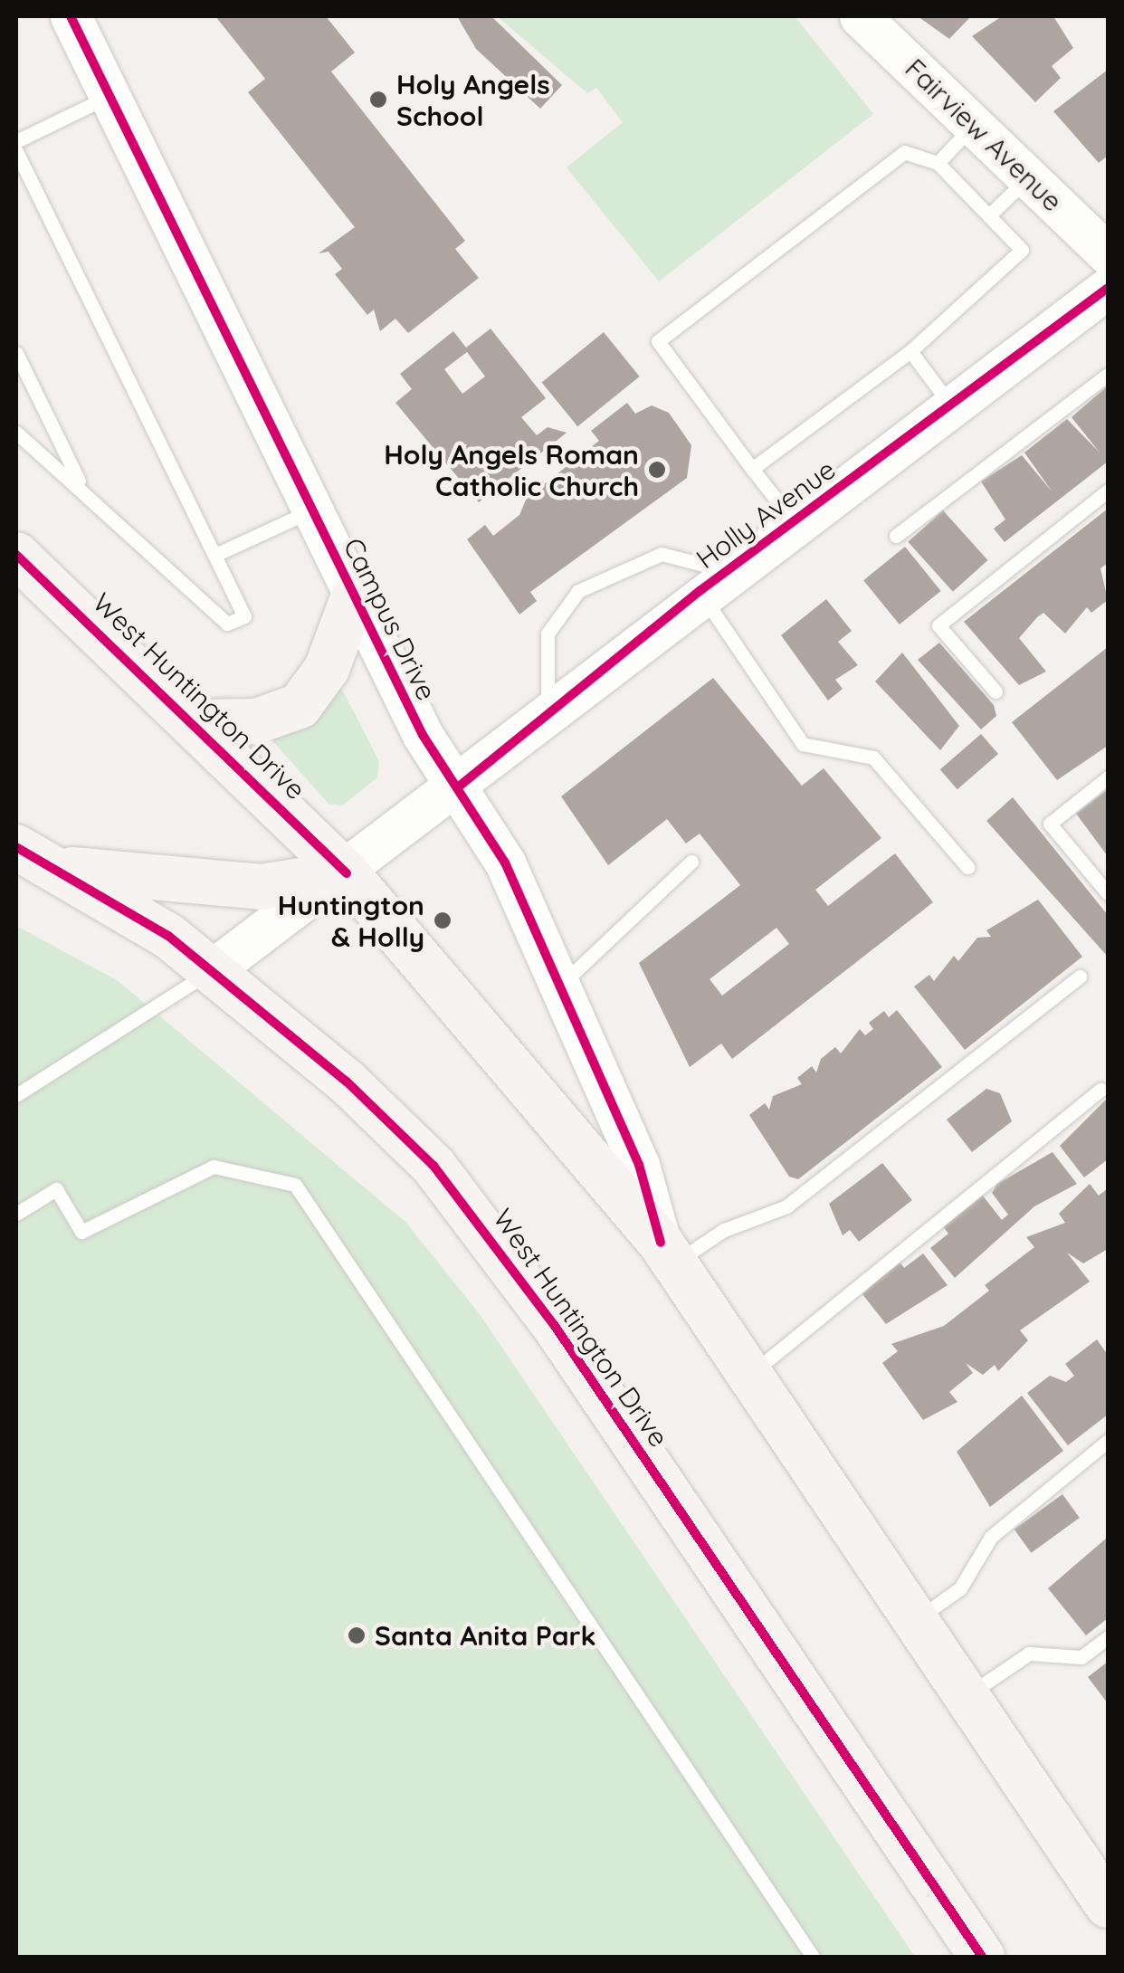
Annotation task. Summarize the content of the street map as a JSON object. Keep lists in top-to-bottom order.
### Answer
{
  "streets": {
    "main road": ["West Huntington Drive"],
    "street": ["Fairview Avenue", "Holly Avenue", "Campus Drive"]
  },
  "crossings": [
    ["Holly Avenue", "Campus Drive"],
    ["Holly Avenue", "West Huntington Drive"],
    ["Campus Drive", "West Huntington Drive"]
  ],
  "places": [
    "Holy Angels School",
    "Holy Angels Roman Catholic Church",
    "Huntington & Holly",
    "Santa Anita Park"
  ]
}
